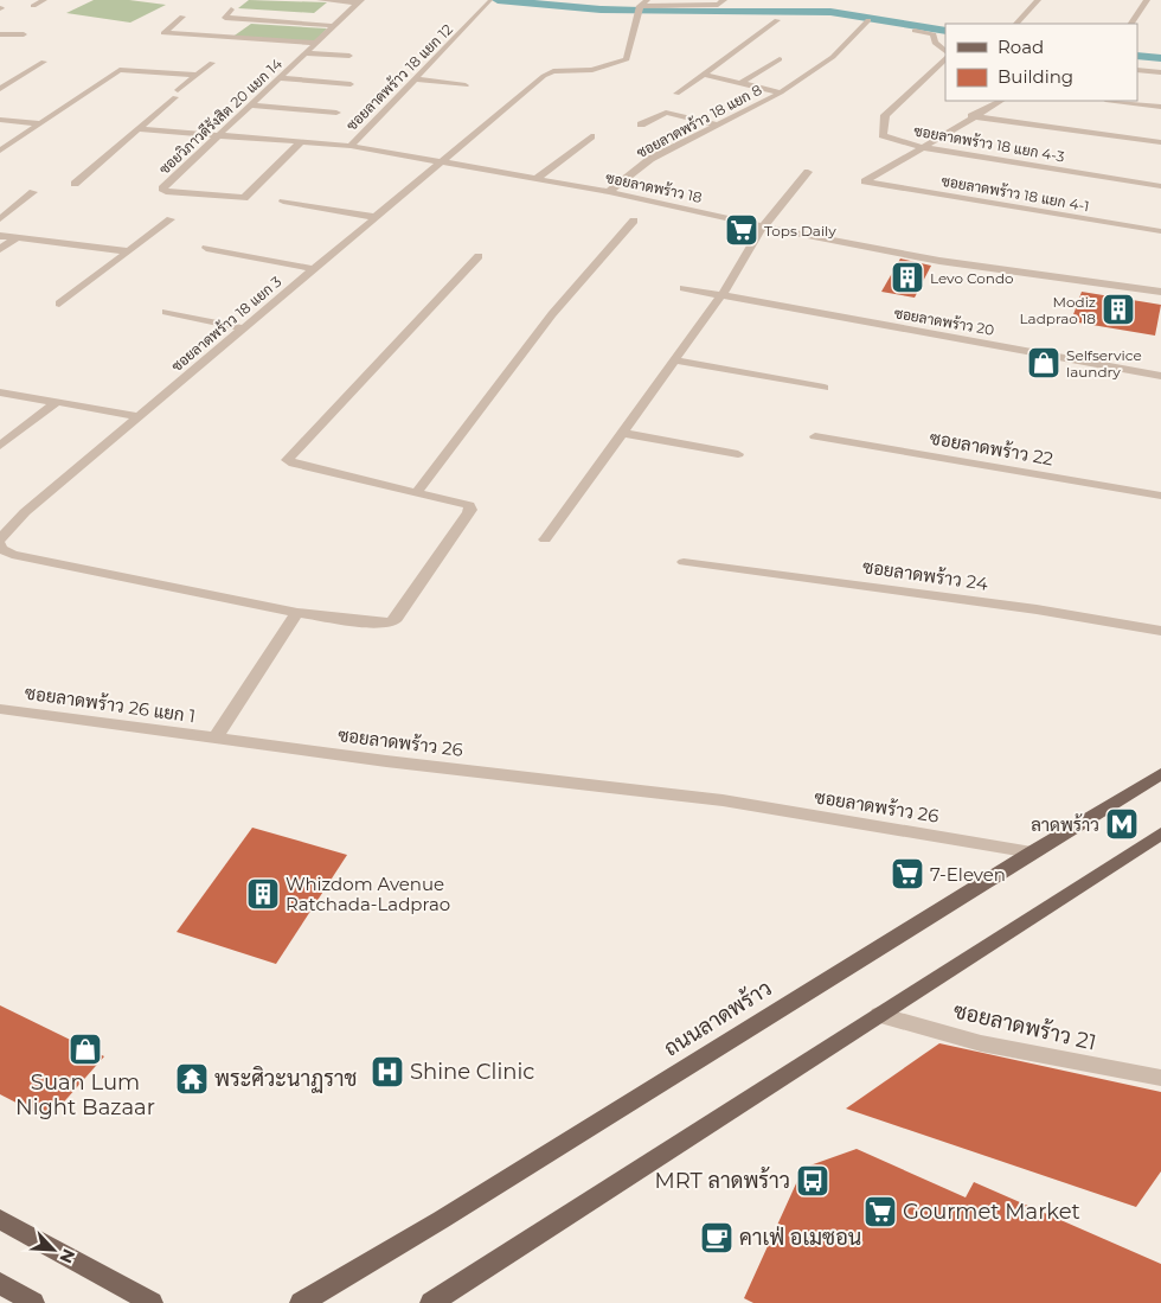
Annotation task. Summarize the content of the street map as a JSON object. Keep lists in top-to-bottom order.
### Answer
{
  "streets": {
    "main road": ["ถนนลาดพร้าว"],
    "street": [
      "ซอยลาดพร้าว 18 แยก 12",
      "ซอยวิภาวดีรังสิต 20 แยก 14",
      "ซอยลาดพร้าว 18 แยก 8",
      "ซอยลาดพร้าว 18 แยก 4-3",
      "ซอยลาดพร้าว 18",
      "ซอยลาดพร้าว 18 แยก 4-1",
      "ซอยลาดพร้าว 20",
      "ซอยลาดพร้าว 18 แยก 3",
      "ซอยลาดพร้าว 22",
      "ซอยลาดพร้าว 24",
      "ซอยลาดพร้าว 26 แยก 1",
      "ซอยลาดพร้าว 26",
      "ซอยลาดพร้าว 21"
    ]
  },
  "crossings": [
    ["ซอยลาดพร้าว 18 แยก 12", "ซอยลาดพร้าว 18"],
    ["ซอยวิภาวดีรังสิต 20 แยก 14", "ซอยลาดพร้าว 18"],
    ["ซอยลาดพร้าว 18 แยก 8", "ซอยลาดพร้าว 18"],
    ["ซอยลาดพร้าว 18 แยก 4-3", "ซอยลาดพร้าว 18 แยก 4-1"],
    ["ซอยลาดพร้าว 18", "ซอยลาดพร้าว 18 แยก 3"],
    ["ซอยลาดพร้าว 26 แยก 1", "ซอยลาดพร้าว 26"],
    ["ซอยลาดพร้าว 26", "ถนนลาดพร้าว"]
  ],
  "places": {
    "supermarket": ["Tops Daily", "7-Eleven", "Gourmet Market"],
    "building": ["Levo Condo", "Modiz Ladprao 18", "Whizdom Avenue Ratchada-Ladprao"],
    "shop": ["Selfservice laundry", "Suan Lum Night Bazaar"],
    "metro station": ["ลาดพร้าว"],
    "hospital": ["Shine Clinic"],
    "temple": ["พระศิวะนาฏราช"],
    "bus stop": ["MRT ลาดพร้าว"],
    "cafe": ["คาเฟ่ อเมซอน"]
  },
  "legend": ["Road", "Building"],
  "north": "bottom right"
}
